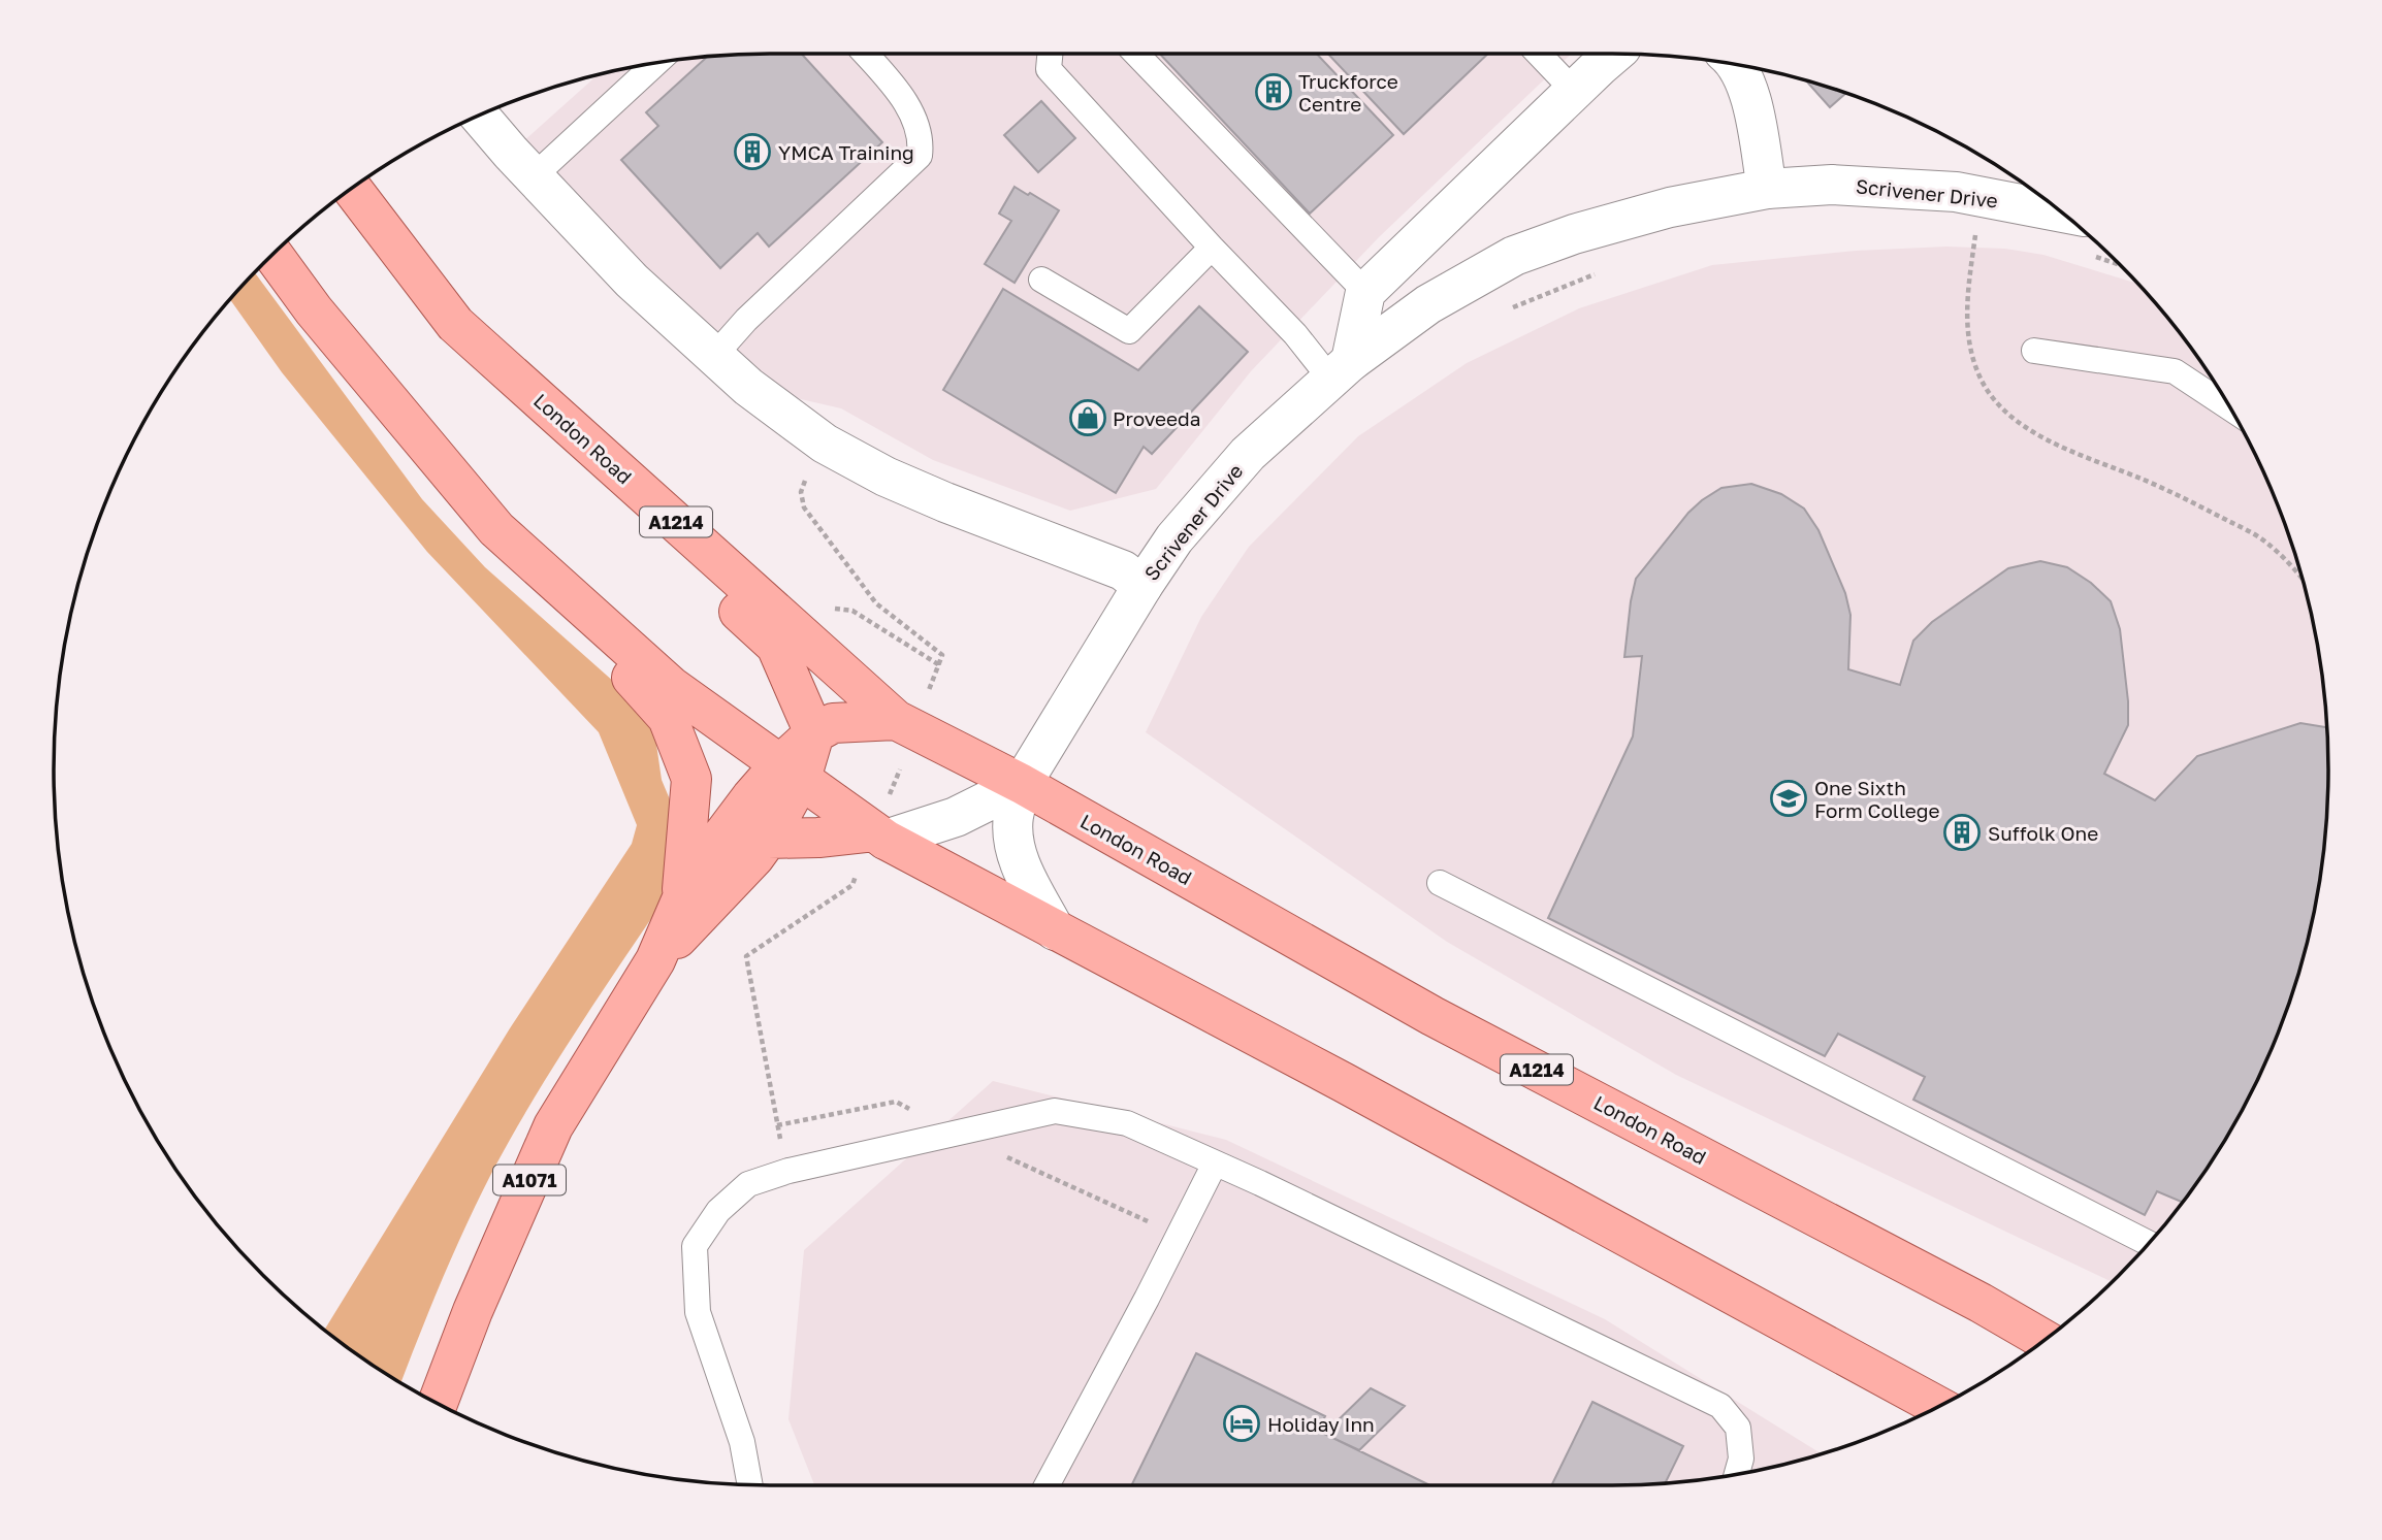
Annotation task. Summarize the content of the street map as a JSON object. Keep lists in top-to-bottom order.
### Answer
{
  "streets": {
    "main road": ["London Road", "A1214", "A1071"],
    "street": ["Scrivener Drive"]
  },
  "crossings": [
    ["Scrivener Drive", "London Road"]
  ],
  "places": {
    "building": ["Truckforce Centre", "YMCA Training", "Suffolk One"],
    "shop": ["Proveeda"],
    "school or university": ["One Sixth Form College"],
    "hotel": ["Holiday Inn"]
  }
}
